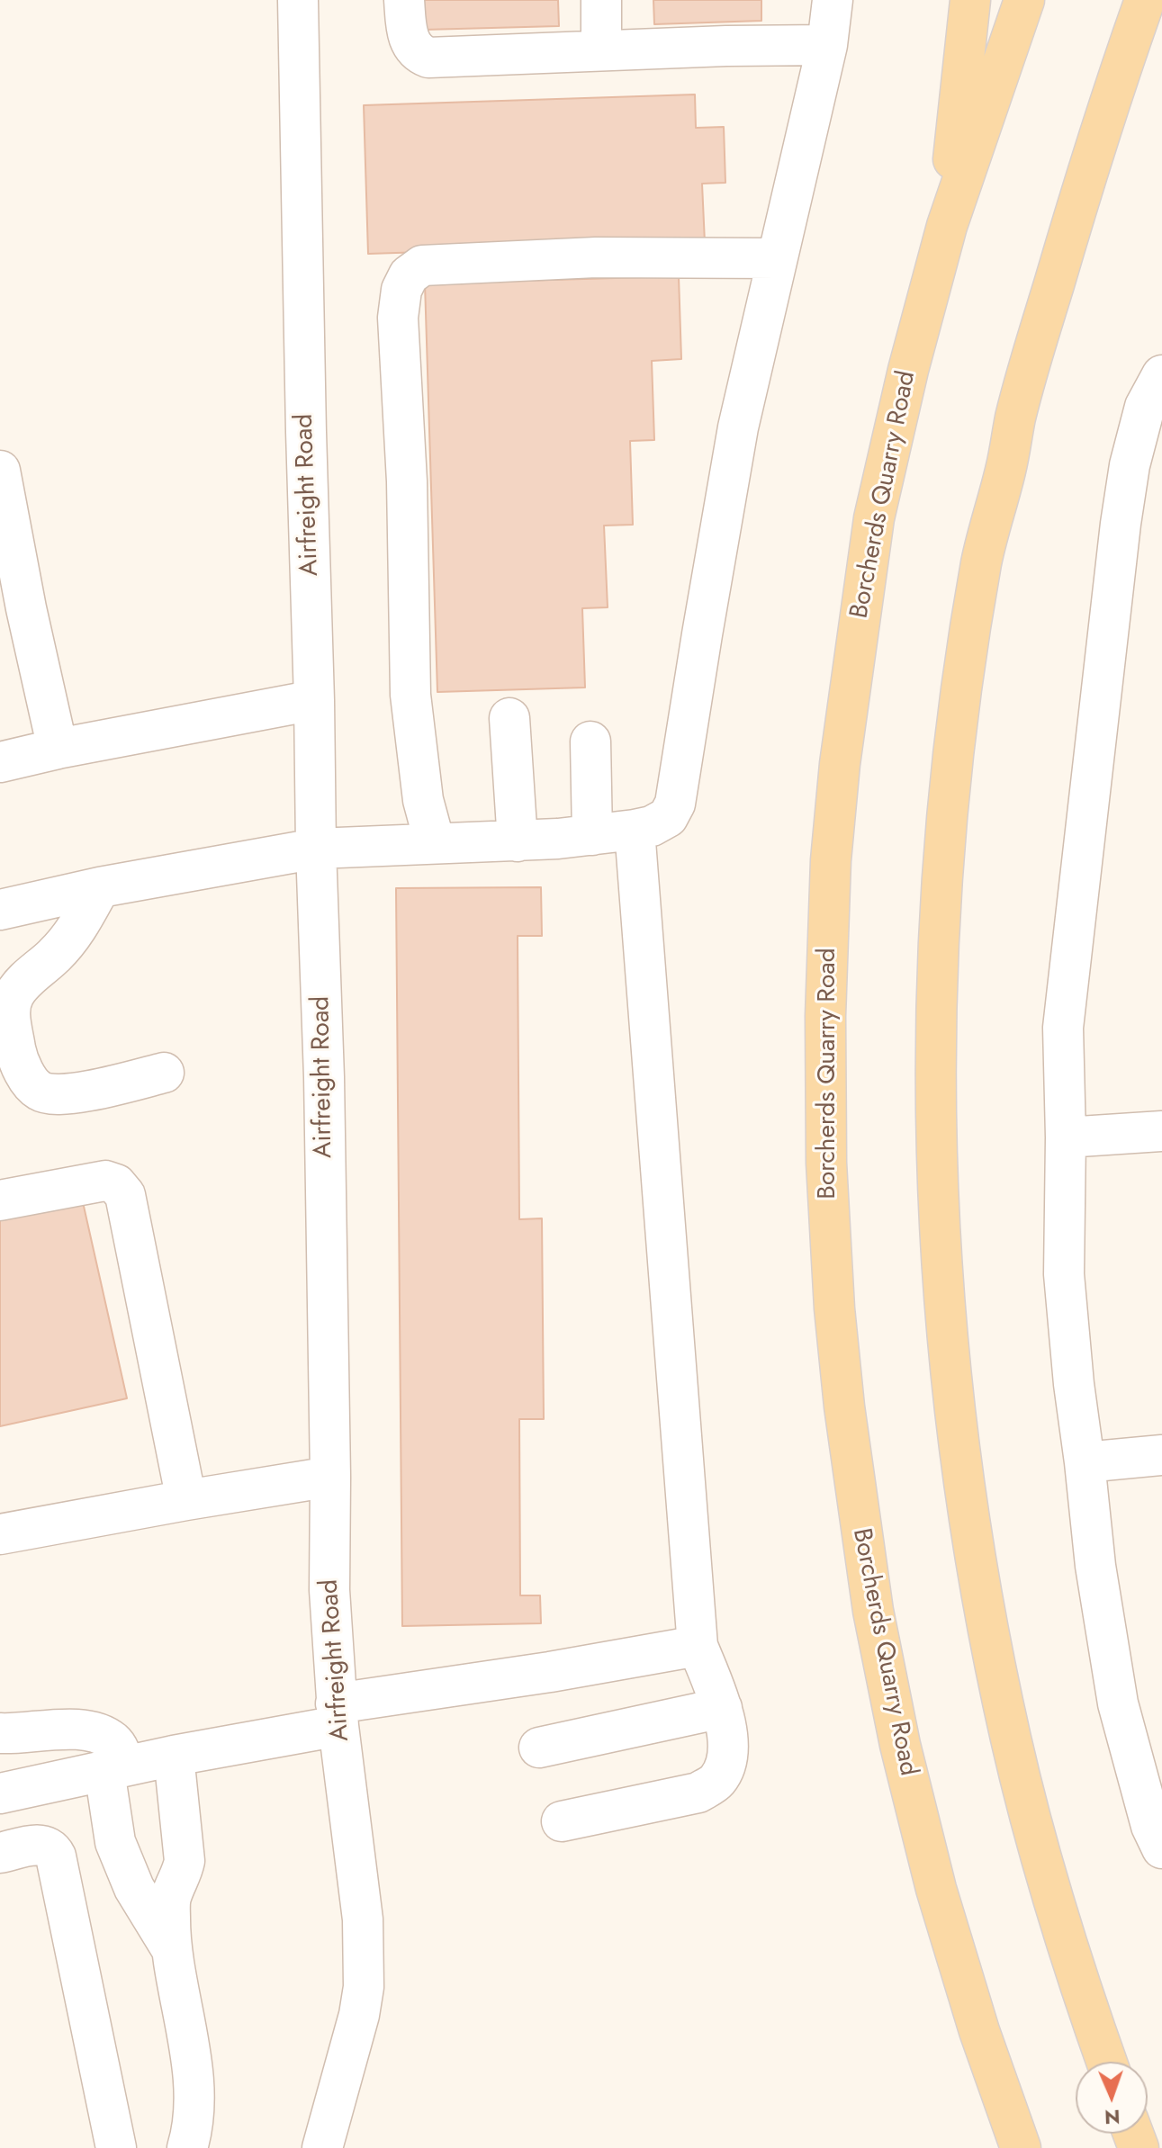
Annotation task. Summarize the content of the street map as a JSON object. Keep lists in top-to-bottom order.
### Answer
{
  "streets": {
    "main road": ["Borcherds Quarry Road"],
    "lane": ["Airfreight Road"]
  },
  "north": "bottom"
}
